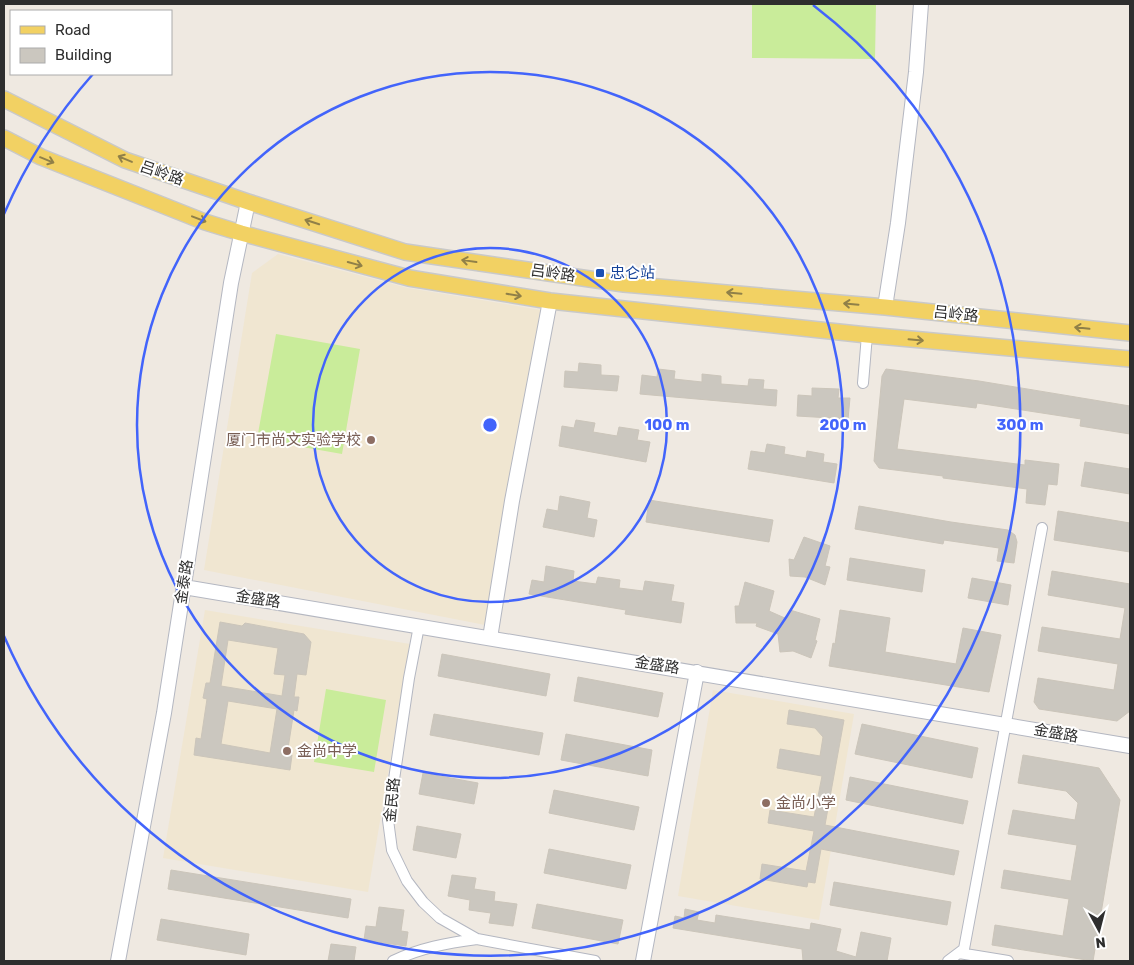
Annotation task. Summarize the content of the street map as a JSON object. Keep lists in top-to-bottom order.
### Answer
{
  "streets": {
    "main road": ["吕岭路"],
    "street": ["金泰路", "金盛路", "金民路"]
  },
  "crossings": [
    ["吕岭路", "金泰路"],
    ["金泰路", "金盛路"],
    ["金盛路", "金民路"]
  ],
  "places": {
    "transit": ["忠仑站"],
    "other": ["厦门市尚文实验学校", "金尚中学", "金尚小学"]
  },
  "legend": ["Road", "Building"],
  "north": "bottom",
  "rings": ["100 m", "200 m", "300 m"]
}
